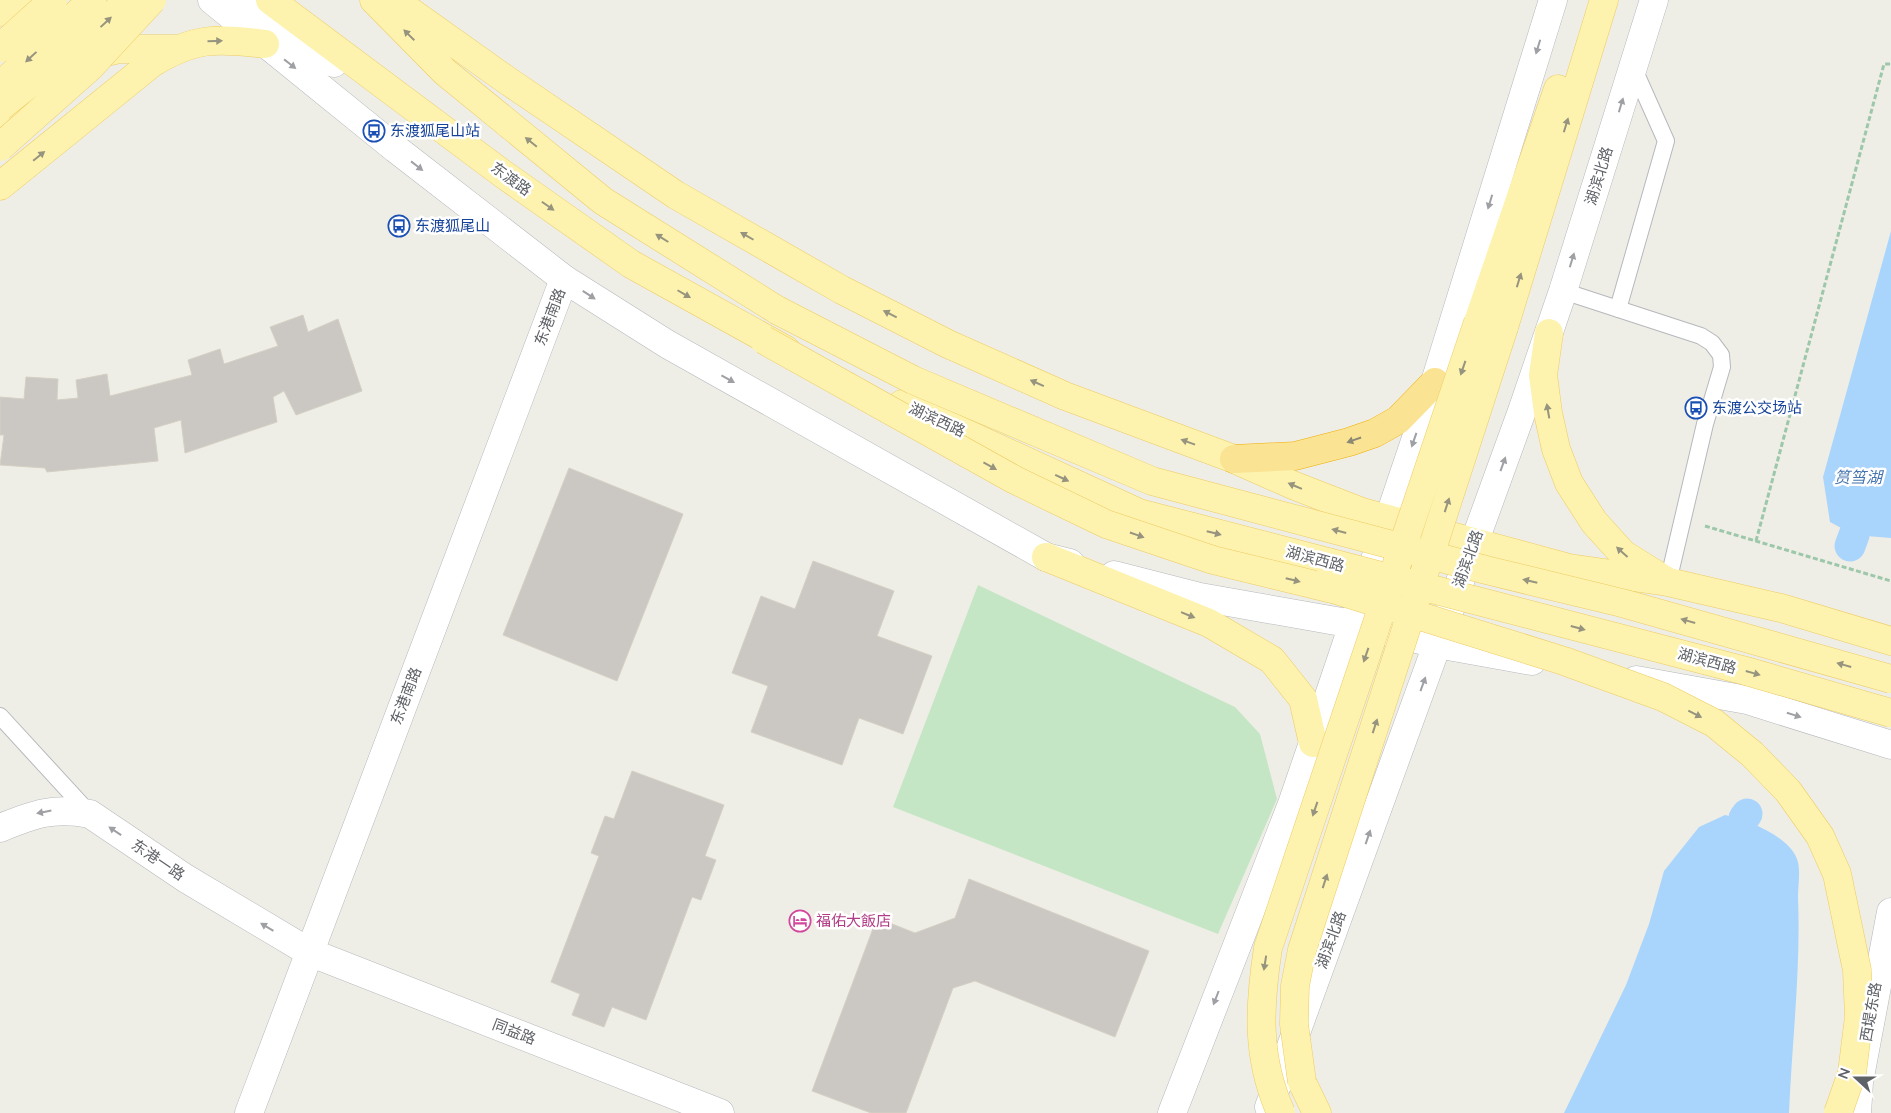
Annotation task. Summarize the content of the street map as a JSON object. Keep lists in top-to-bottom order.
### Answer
{
  "streets": {
    "main road": [
      "湖滨北路",
      "东渡路",
      "东港南路",
      "湖滨西路",
      "东港一路",
      "西堤东路",
      "同益路"
    ]
  },
  "crossings": [
    ["东渡路", "湖滨西路"],
    ["东港南路", "东港一路"],
    ["东港南路", "同益路"],
    ["东港一路", "同益路"]
  ],
  "one_way": ["东港一路"],
  "water": ["筼筜湖"],
  "places": {
    "bus stop": ["东渡狐尾山站", "东渡狐尾山", "东渡公交场站"],
    "hotel": ["福佑大飯店"]
  },
  "north": "left"
}
